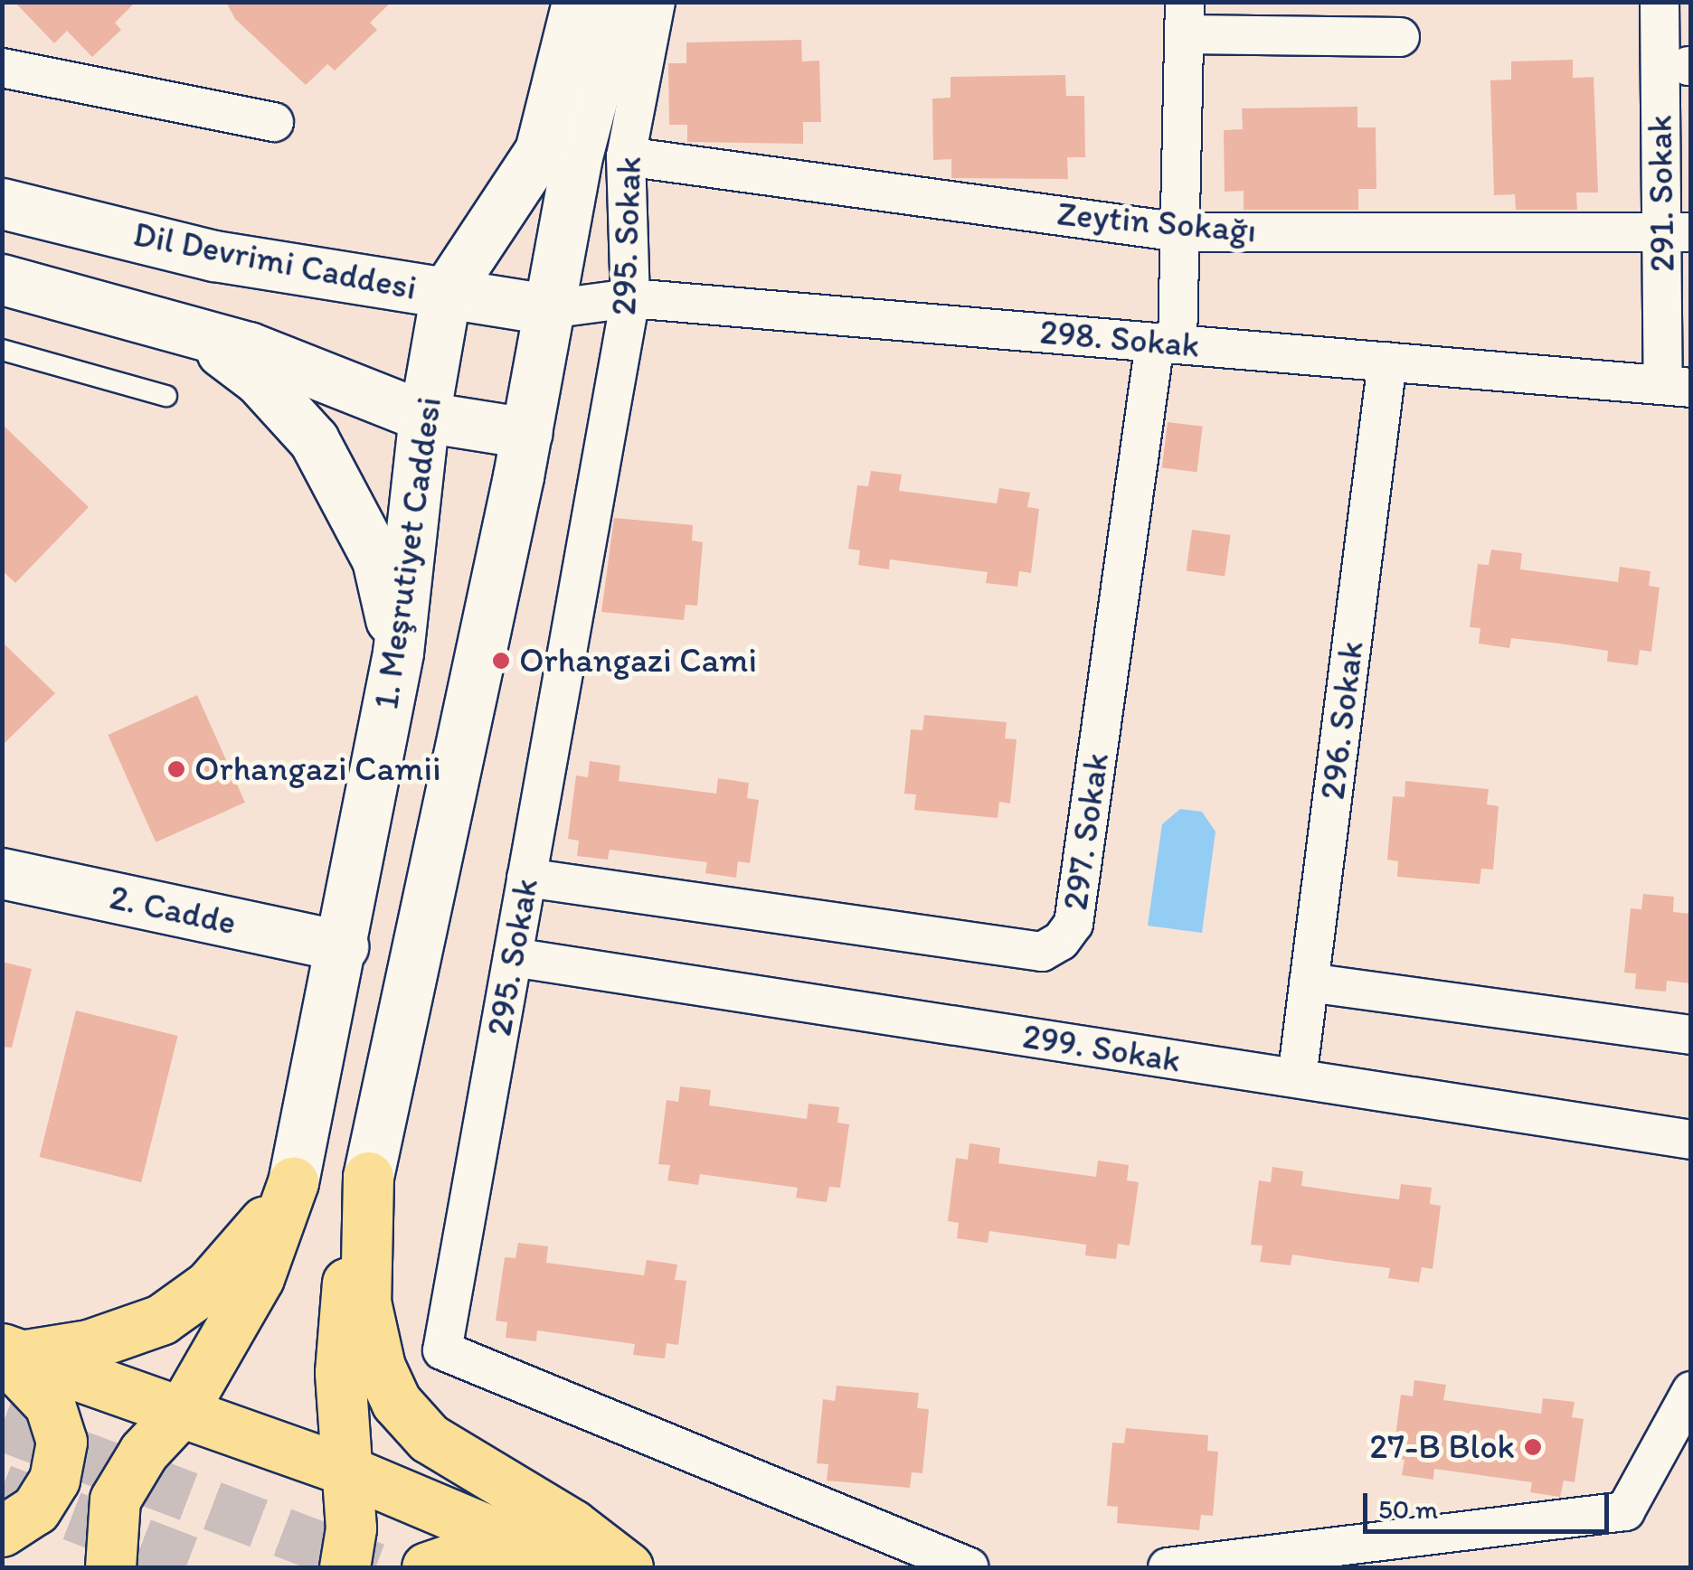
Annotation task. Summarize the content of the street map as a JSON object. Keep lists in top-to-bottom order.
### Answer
{
  "streets": {
    "main road": ["Dil Devrimi Caddesi", "1. Meşrutiyet Caddesi", "2. Cadde"],
    "street": [
      "291. Sokak",
      "Zeytin Sokağı",
      "295. Sokak",
      "298. Sokak",
      "296. Sokak",
      "297. Sokak",
      "299. Sokak"
    ]
  },
  "crossings": [
    ["291. Sokak", "Zeytin Sokağı"],
    ["291. Sokak", "298. Sokak"],
    ["Zeytin Sokağı", "295. Sokak"],
    ["Zeytin Sokağı", "297. Sokak"],
    ["295. Sokak", "298. Sokak"],
    ["295. Sokak", "297. Sokak"],
    ["295. Sokak", "299. Sokak"],
    ["Dil Devrimi Caddesi", "298. Sokak"],
    ["Dil Devrimi Caddesi", "1. Meşrutiyet Caddesi"],
    ["298. Sokak", "296. Sokak"],
    ["298. Sokak", "297. Sokak"],
    ["1. Meşrutiyet Caddesi", "2. Cadde"],
    ["296. Sokak", "299. Sokak"]
  ],
  "places": ["Orhangazi Cami", "Orhangazi Camii", "27-B Blok"],
  "scale_bar": "50 m"
}
